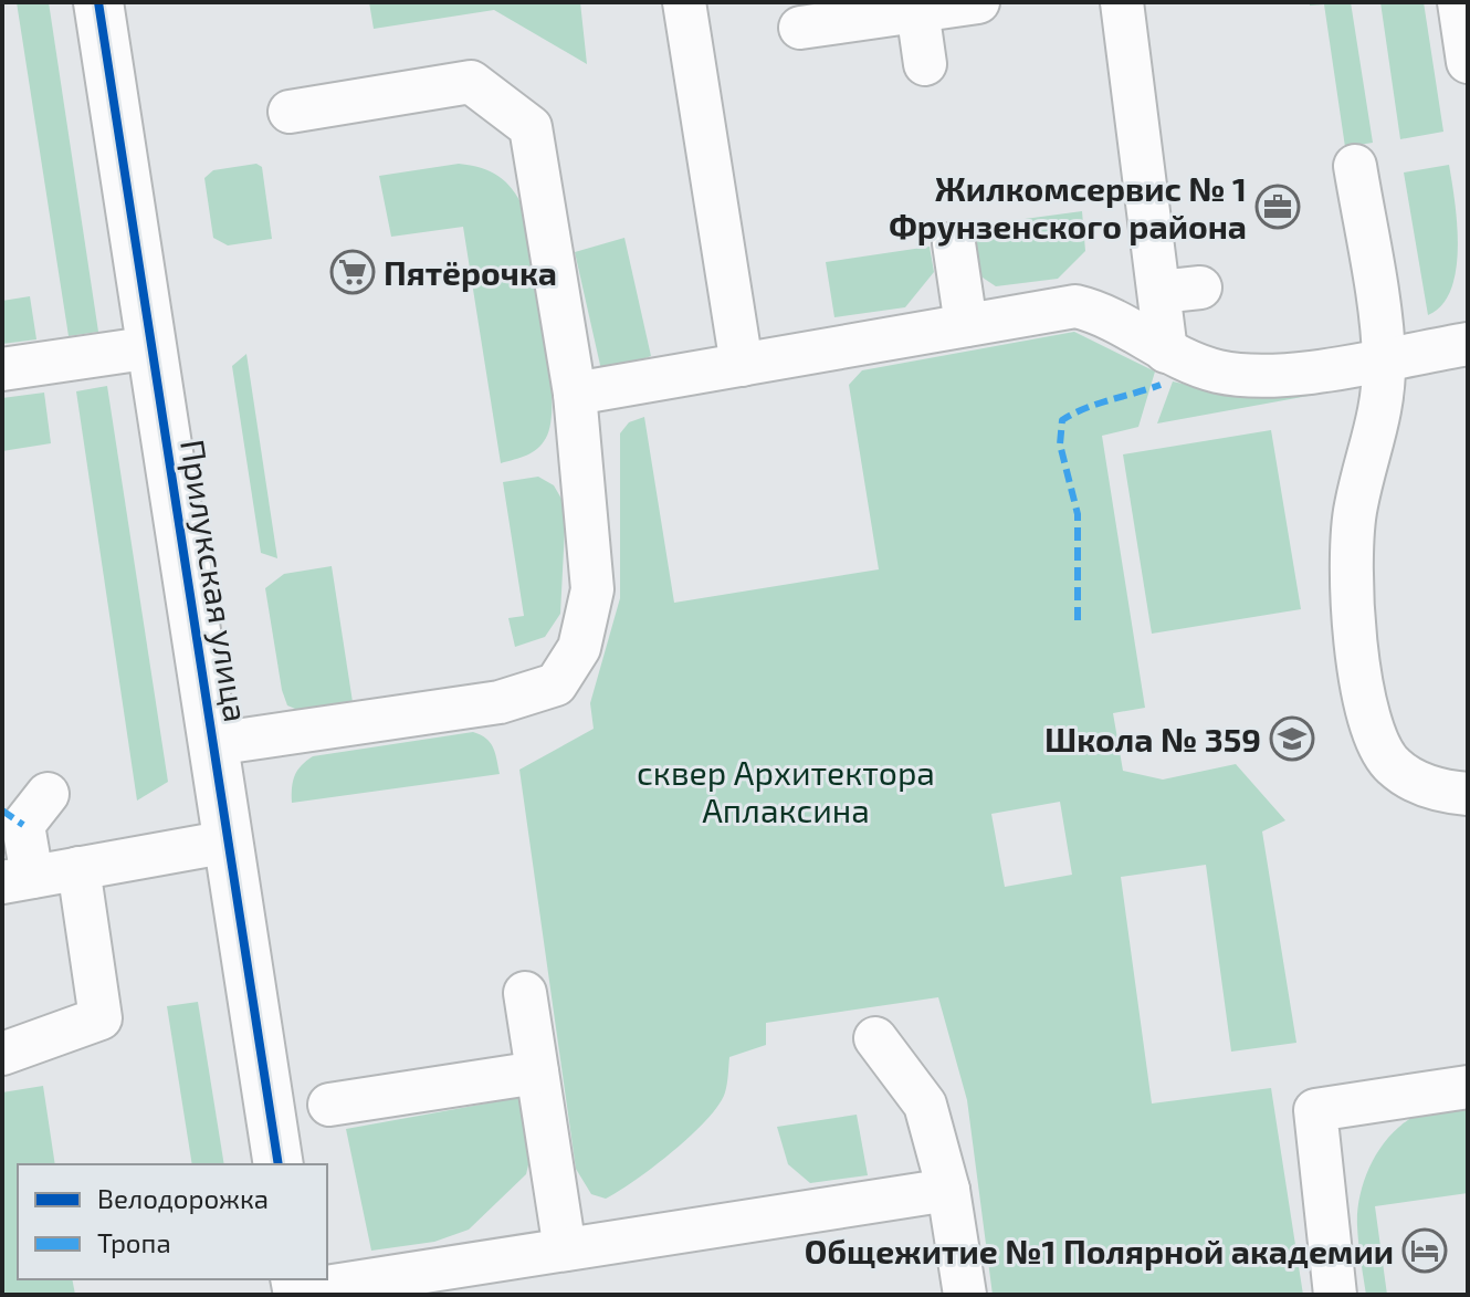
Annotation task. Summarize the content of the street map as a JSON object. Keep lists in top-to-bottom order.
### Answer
{
  "streets": {
    "street": ["Прилукская улица"]
  },
  "parks": ["сквер Архитектора Аплаксина"],
  "places": {
    "office": ["Жилкомсервис № 1 Фрунзенского района"],
    "supermarket": ["Пятёрочка"],
    "school or university": ["Школа № 359"],
    "hotel": ["Общежитие №1 Полярной академии"]
  },
  "legend": ["Велодорожка", "Тропа"]
}
